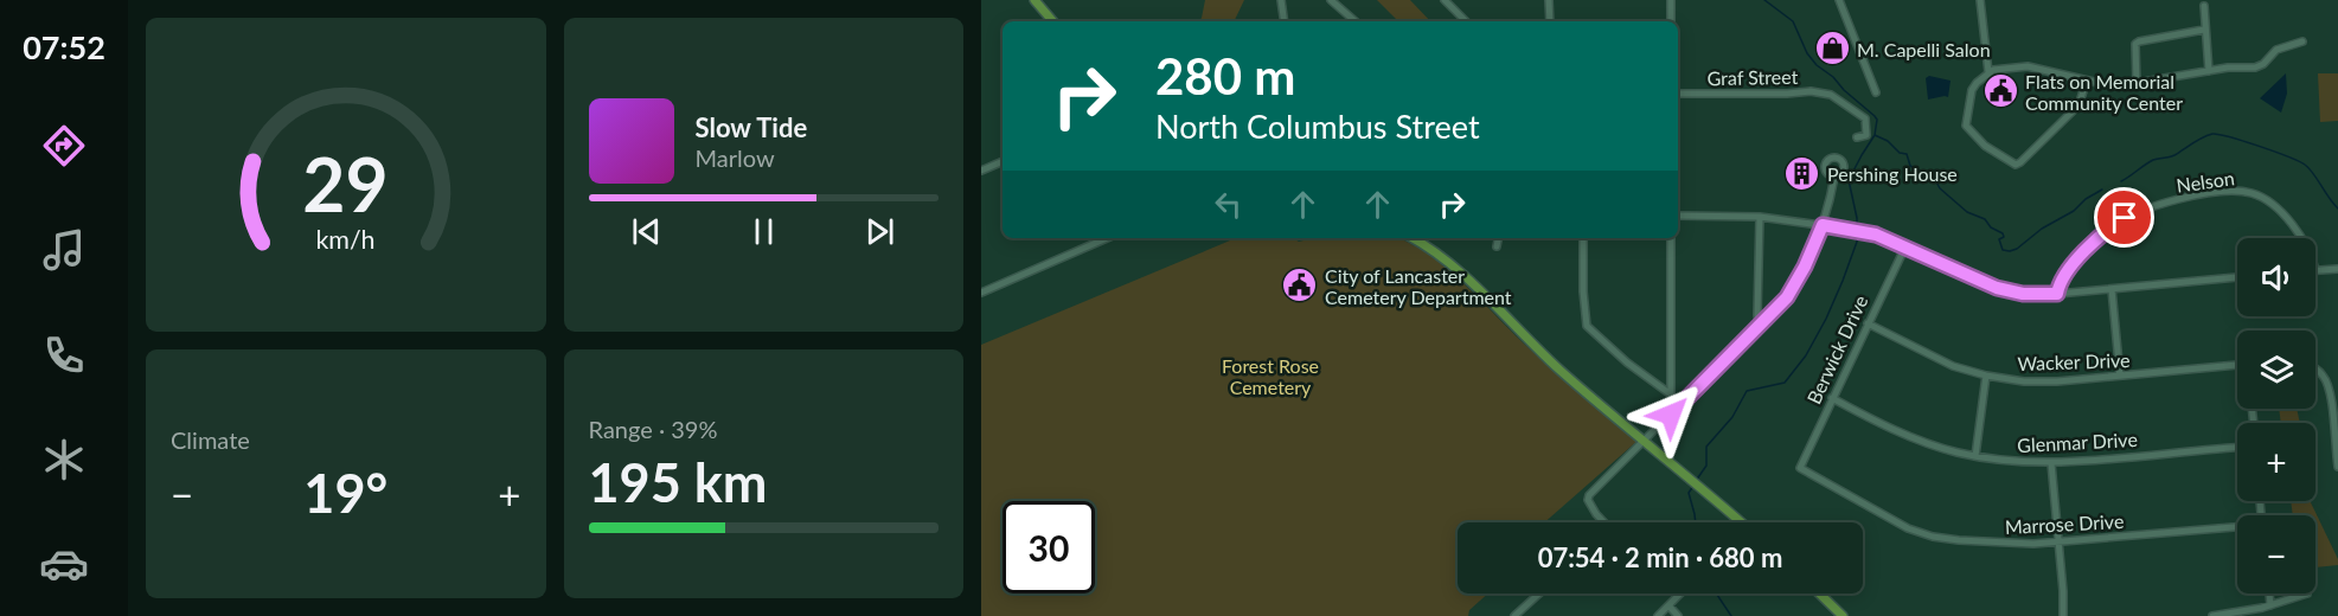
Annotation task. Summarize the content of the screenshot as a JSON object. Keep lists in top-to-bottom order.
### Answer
{
  "streets": {
    "street": [
      "Graf Street",
      "Nelson",
      "Berwick Drive",
      "Wacker Drive",
      "Glenmar Drive",
      "Marrose Drive"
    ]
  },
  "crossings": [
    ["Berwick Drive", "Wacker Drive"],
    ["Berwick Drive", "Glenmar Drive"],
    ["Berwick Drive", "Marrose Drive"]
  ],
  "parks": ["Forest Rose Cemetery"],
  "places": {
    "shop": ["M. Capelli Salon"],
    "public building": ["Flats on Memorial Community Center", "City of Lancaster Cemetery Department"],
    "building": ["Pershing House"]
  },
  "page": {
    "tabs": "07:52",
    "turn": ["280 m", "North Columbus Street"],
    "song": ["Slow Tide", "Marlow"],
    "map_buttons": ["+", "−"],
    "tile": [
      "Climate",
      ["Range · 39%", "195 km"]
    ],
    "heat": ["−", "19°", "+"],
    "limit": "30",
    "trip": "07:54 · 2 min · 680 m",
    "gauge": ["29", "km/h"]
  }
}
